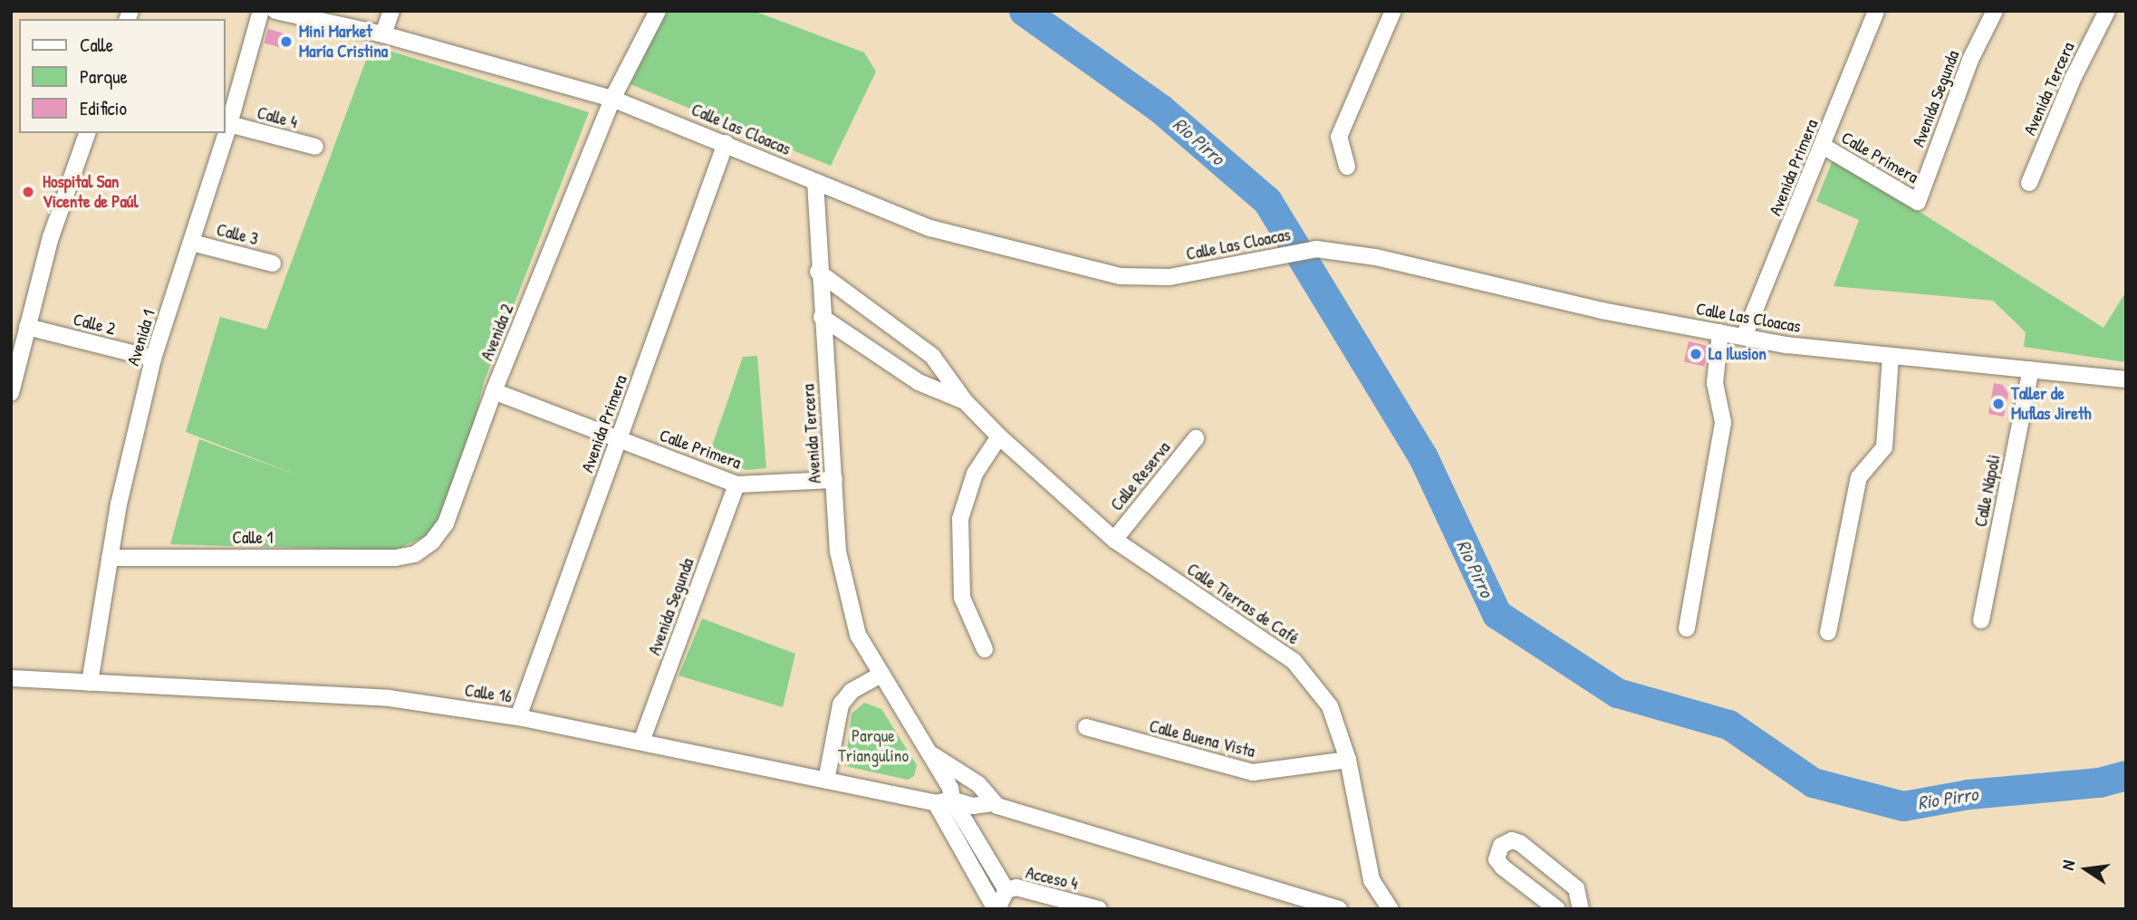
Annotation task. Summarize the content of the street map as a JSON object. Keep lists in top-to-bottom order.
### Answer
{
  "streets": {
    "street": [
      "Avenida Tercera",
      "Avenida Segunda",
      "Calle 4",
      "Calle Las Cloacas",
      "Calle Primera",
      "Avenida Primera",
      "Calle 3",
      "Calle 2",
      "Avenida 2",
      "Avenida 1",
      "Calle Reserva",
      "Calle Nápoli",
      "Calle 1",
      "Calle Tierras de Café",
      "Calle 16",
      "Calle Buena Vista",
      "Acceso 4"
    ]
  },
  "crossings": [
    ["Avenida Tercera", "Calle Las Cloacas"],
    ["Avenida Tercera", "Calle Primera"],
    ["Avenida Tercera", "Calle Tierras de Café"],
    ["Avenida Tercera", "Calle 16"],
    ["Avenida Tercera", "Acceso 4"],
    ["Avenida Segunda", "Calle Primera"],
    ["Avenida Segunda", "Calle 16"],
    ["Calle 4", "Avenida 1"],
    ["Calle Las Cloacas", "Avenida Primera"],
    ["Calle Las Cloacas", "Avenida 2"],
    ["Calle Las Cloacas", "Calle Nápoli"],
    ["Calle Primera", "Avenida Primera"],
    ["Calle Primera", "Avenida 2"],
    ["Avenida Primera", "Calle 16"],
    ["Calle 3", "Avenida 1"],
    ["Calle 2", "Avenida 1"],
    ["Avenida 2", "Calle 1"],
    ["Avenida 1", "Calle 1"],
    ["Avenida 1", "Calle 16"],
    ["Calle Reserva", "Calle Tierras de Café"],
    ["Calle Tierras de Café", "Calle Buena Vista"]
  ],
  "water": ["Rio Pirro"],
  "parks": ["Parque Triangulino"],
  "places": [
    "Mini Market María Cristina",
    "Hospital San Vicente de Paúl",
    "La Ilusion",
    "Taller de Muflas Jireth"
  ],
  "legend": ["Calle", "Parque", "Edificio"],
  "north": "left"
}
